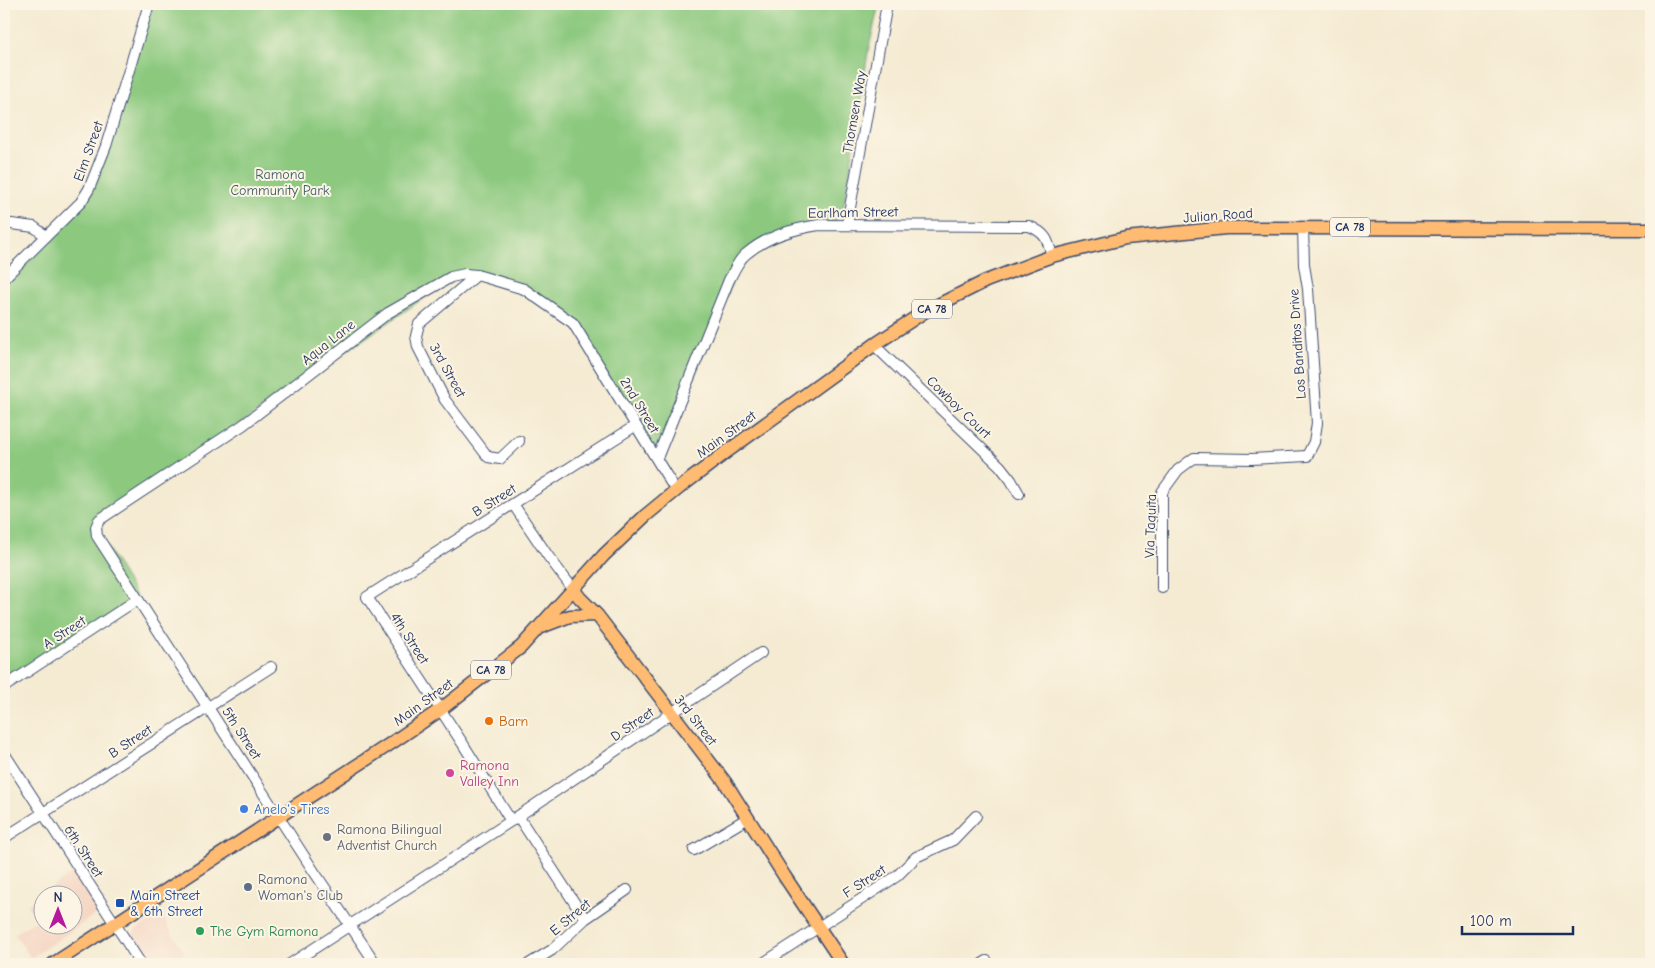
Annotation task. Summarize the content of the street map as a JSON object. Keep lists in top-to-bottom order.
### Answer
{
  "streets": {
    "main road": [
      "Julian Road",
      "CA 78",
      "3rd Street",
      "Main Street"
    ],
    "street": [
      "Thomsen Way",
      "Elm Street",
      "Earlham Street",
      "Aqua Lane",
      "Los Banditos Drive",
      "2nd Street",
      "Cowboy Court",
      "B Street",
      "Via Taquita",
      "A Street",
      "4th Street",
      "D Street",
      "5th Street",
      "6th Street",
      "F Street",
      "E Street"
    ]
  },
  "crossings": [
    ["Thomsen Way", "Earlham Street"],
    ["Earlham Street", "Julian Road"],
    ["Earlham Street", "2nd Street"],
    ["Julian Road", "Los Banditos Drive"],
    ["Julian Road", "Cowboy Court"],
    ["Julian Road", "Main Street"],
    ["Aqua Lane", "3rd Street"],
    ["Aqua Lane", "2nd Street"],
    ["Aqua Lane", "5th Street"],
    ["Los Banditos Drive", "Via Taquita"],
    ["3rd Street", "Main Street"],
    ["3rd Street", "B Street"],
    ["3rd Street", "D Street"],
    ["3rd Street", "F Street"],
    ["2nd Street", "Main Street"],
    ["2nd Street", "B Street"],
    ["Main Street", "4th Street"],
    ["Main Street", "5th Street"],
    ["Main Street", "6th Street"],
    ["B Street", "4th Street"],
    ["B Street", "5th Street"],
    ["B Street", "6th Street"],
    ["A Street", "5th Street"],
    ["4th Street", "D Street"],
    ["4th Street", "E Street"],
    ["D Street", "5th Street"]
  ],
  "parks": ["Ramona Community Park"],
  "places": {
    "other": [
      "Barn",
      "Ramona Valley Inn",
      "Anelo's Tires",
      "Ramona Bilingual Adventist Church",
      "Ramona Woman's Club",
      "The Gym Ramona"
    ],
    "transit": ["Main Street & 6th Street"]
  },
  "scale_bar": "100 m",
  "north": "top"
}
